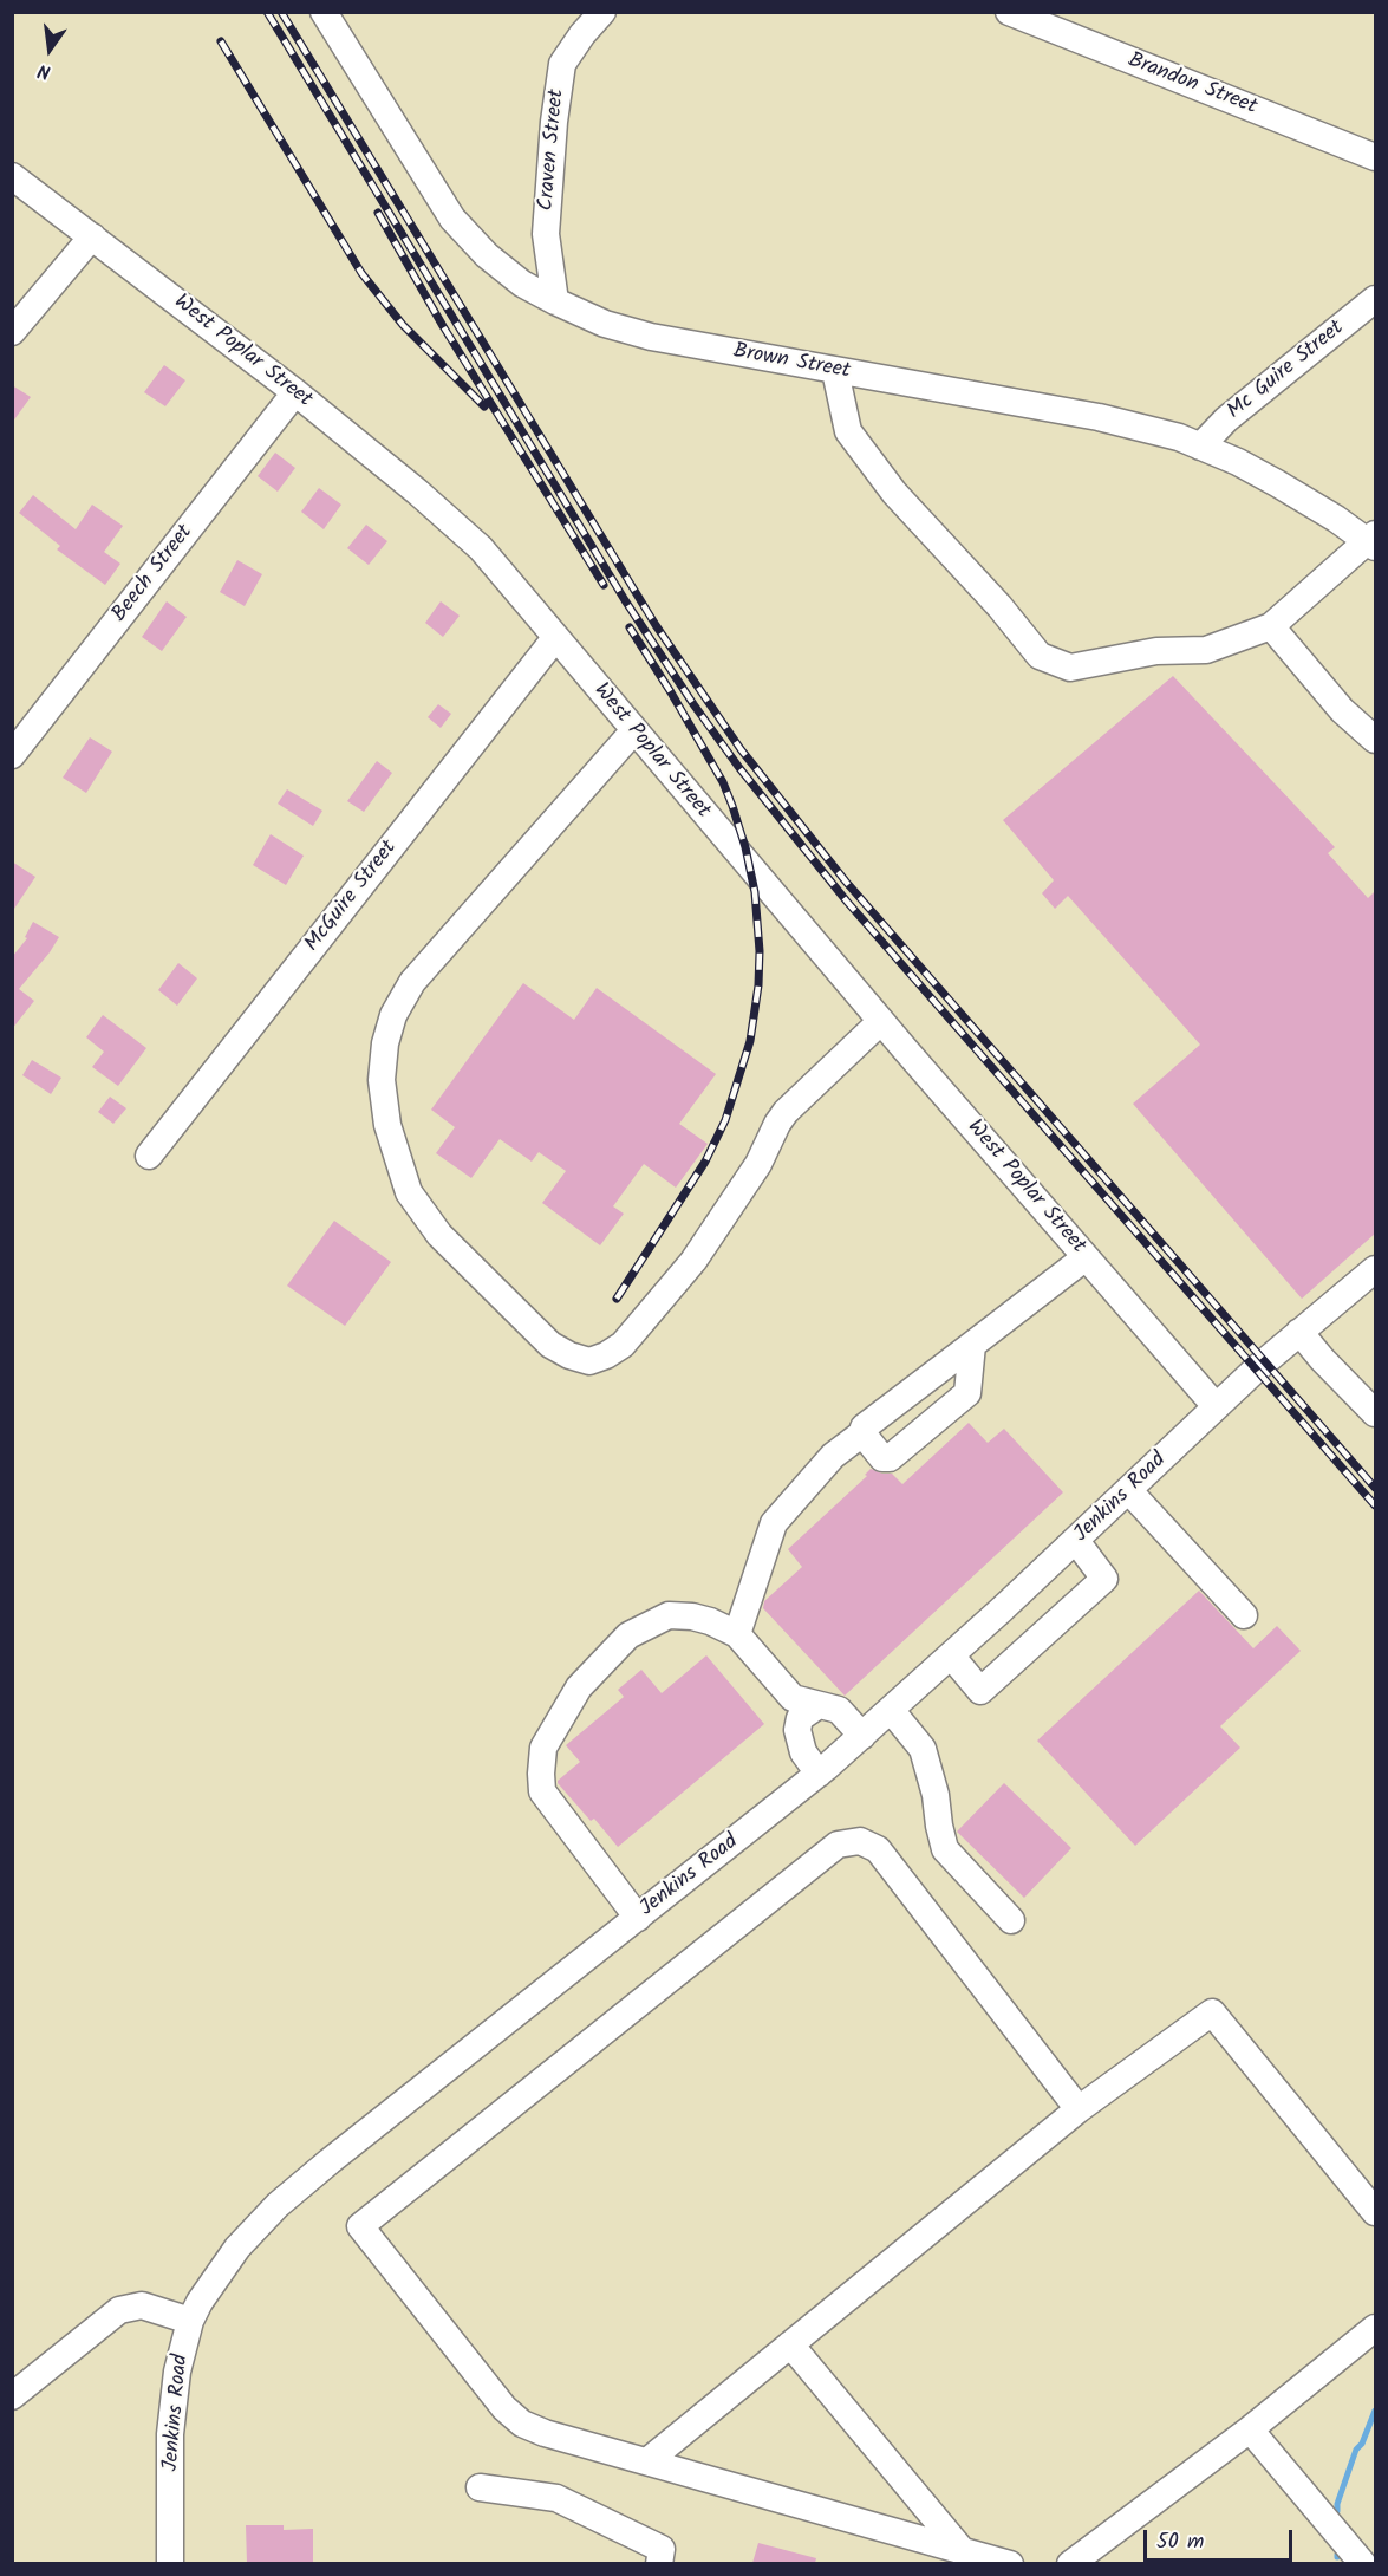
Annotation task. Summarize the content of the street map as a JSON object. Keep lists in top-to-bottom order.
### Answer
{
  "streets": {
    "street": [
      "Brandon Street",
      "Craven Street",
      "West Poplar Street",
      "Brown Street",
      "Mc Guire Street",
      "Beech Street",
      "McGuire Street",
      "Jenkins Road"
    ]
  },
  "crossings": [
    ["Craven Street", "Brown Street"],
    ["West Poplar Street", "Beech Street"],
    ["West Poplar Street", "McGuire Street"],
    ["West Poplar Street", "Jenkins Road"],
    ["Brown Street", "Mc Guire Street"]
  ],
  "scale_bar": "50 m",
  "north": "bottom"
}
